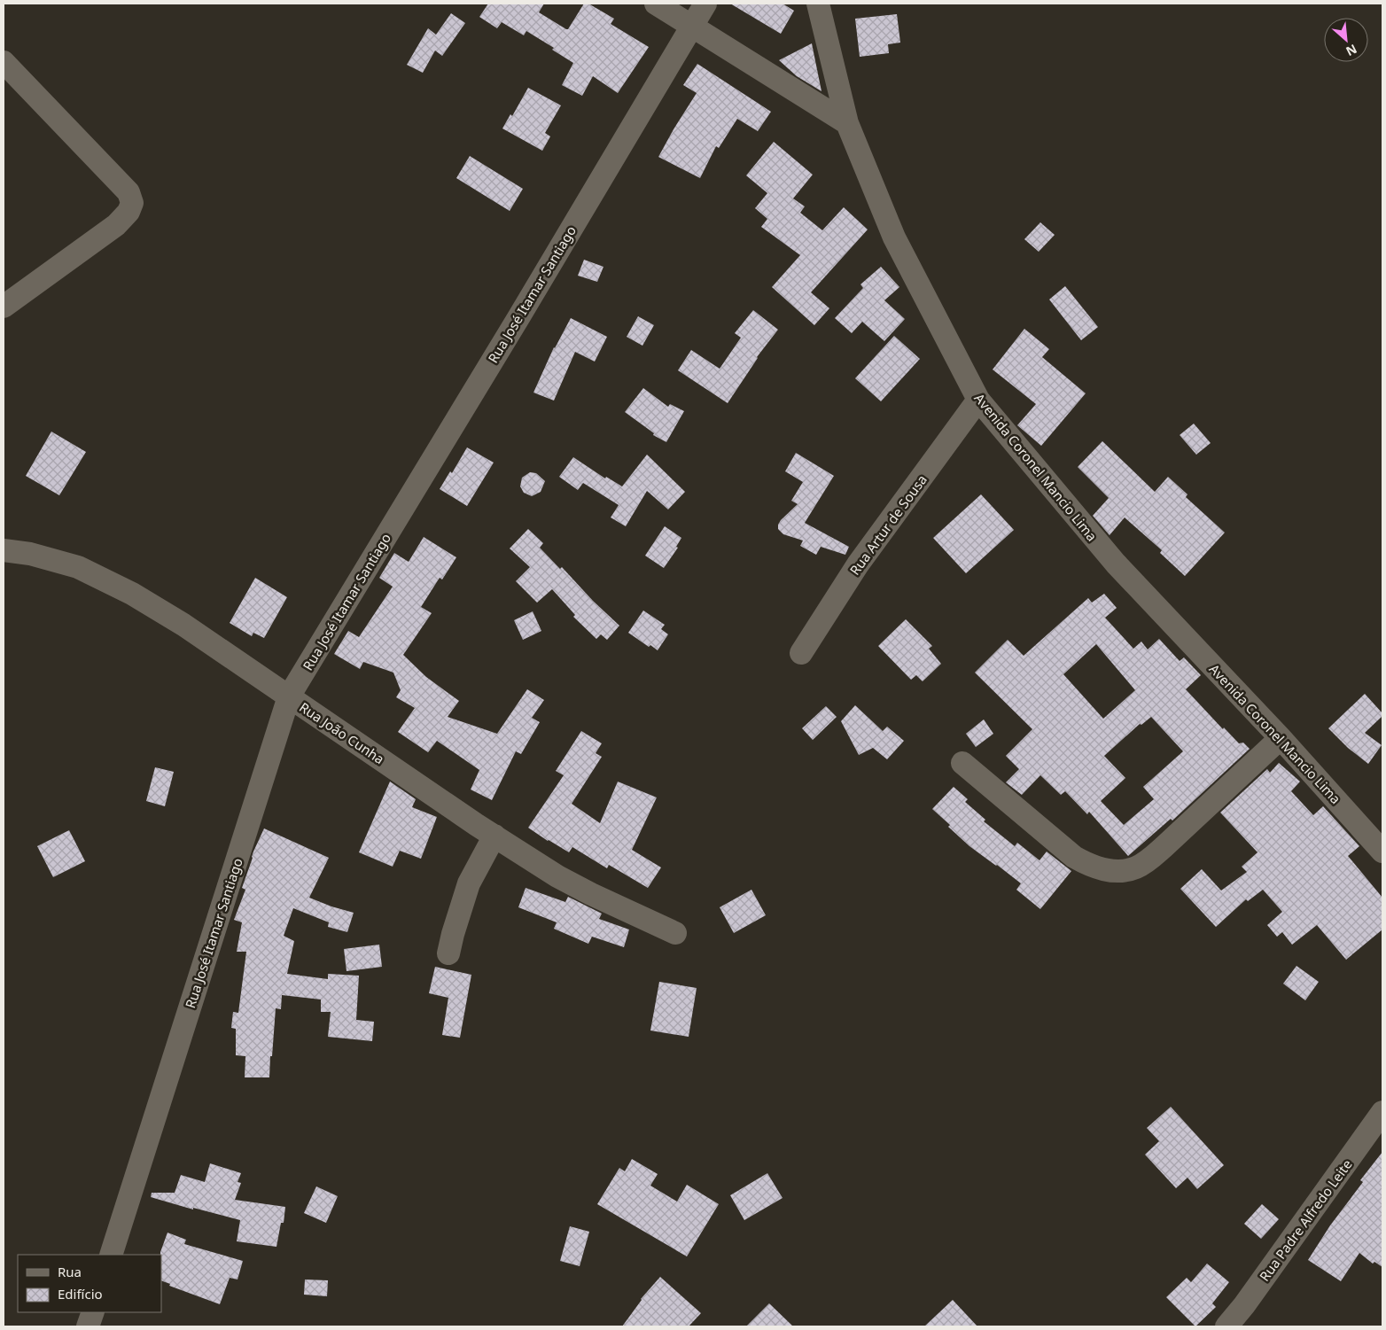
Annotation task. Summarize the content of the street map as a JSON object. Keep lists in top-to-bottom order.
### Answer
{
  "streets": {
    "street": [
      "Rua José Itamar Santiago",
      "Avenida Coronel Mancio Lima",
      "Rua Artur de Sousa",
      "Rua João Cunha",
      "Rua Padre Alfredo Leite"
    ]
  },
  "crossings": [
    ["Rua José Itamar Santiago", "Rua João Cunha"],
    ["Avenida Coronel Mancio Lima", "Rua Artur de Sousa"]
  ],
  "legend": ["Rua", "Edifício"],
  "north": "bottom right"
}
